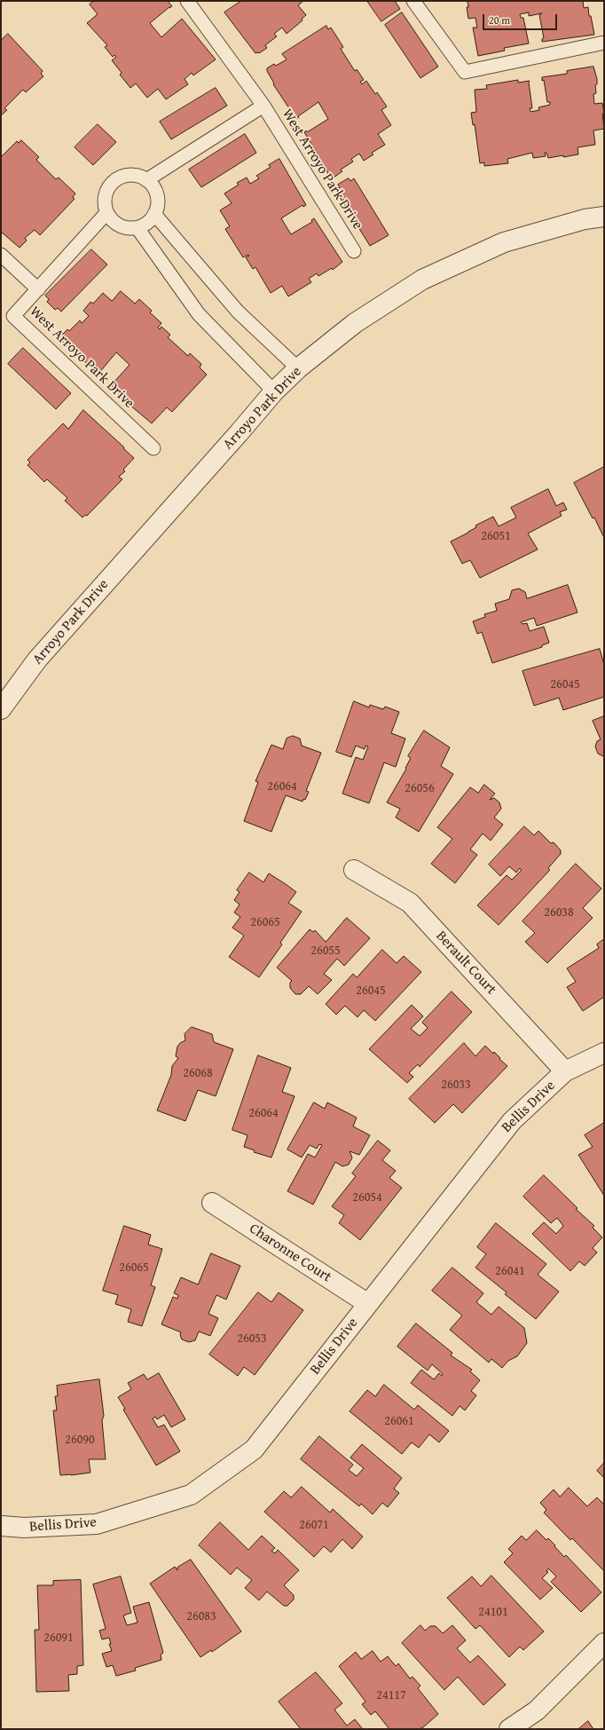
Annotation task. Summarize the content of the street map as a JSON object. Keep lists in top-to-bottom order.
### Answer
{
  "streets": {
    "street": [
      "Arroyo Park Drive",
      "Berault Court",
      "Bellis Drive",
      "Charonne Court"
    ],
    "lane": ["West Arroyo Park Drive"]
  },
  "crossings": [
    ["Berault Court", "Bellis Drive"],
    ["Bellis Drive", "Charonne Court"]
  ],
  "house_numbers": [
    "26051",
    "26045",
    "26064",
    "26056",
    "26038",
    "26065",
    "26055",
    "26045",
    "26068",
    "26033",
    "26064",
    "26054",
    "26065",
    "26041",
    "26053",
    "26061",
    "26090",
    "26071",
    "24101",
    "26083",
    "26091",
    "24117"
  ],
  "scale_bar": "20 m"
}
